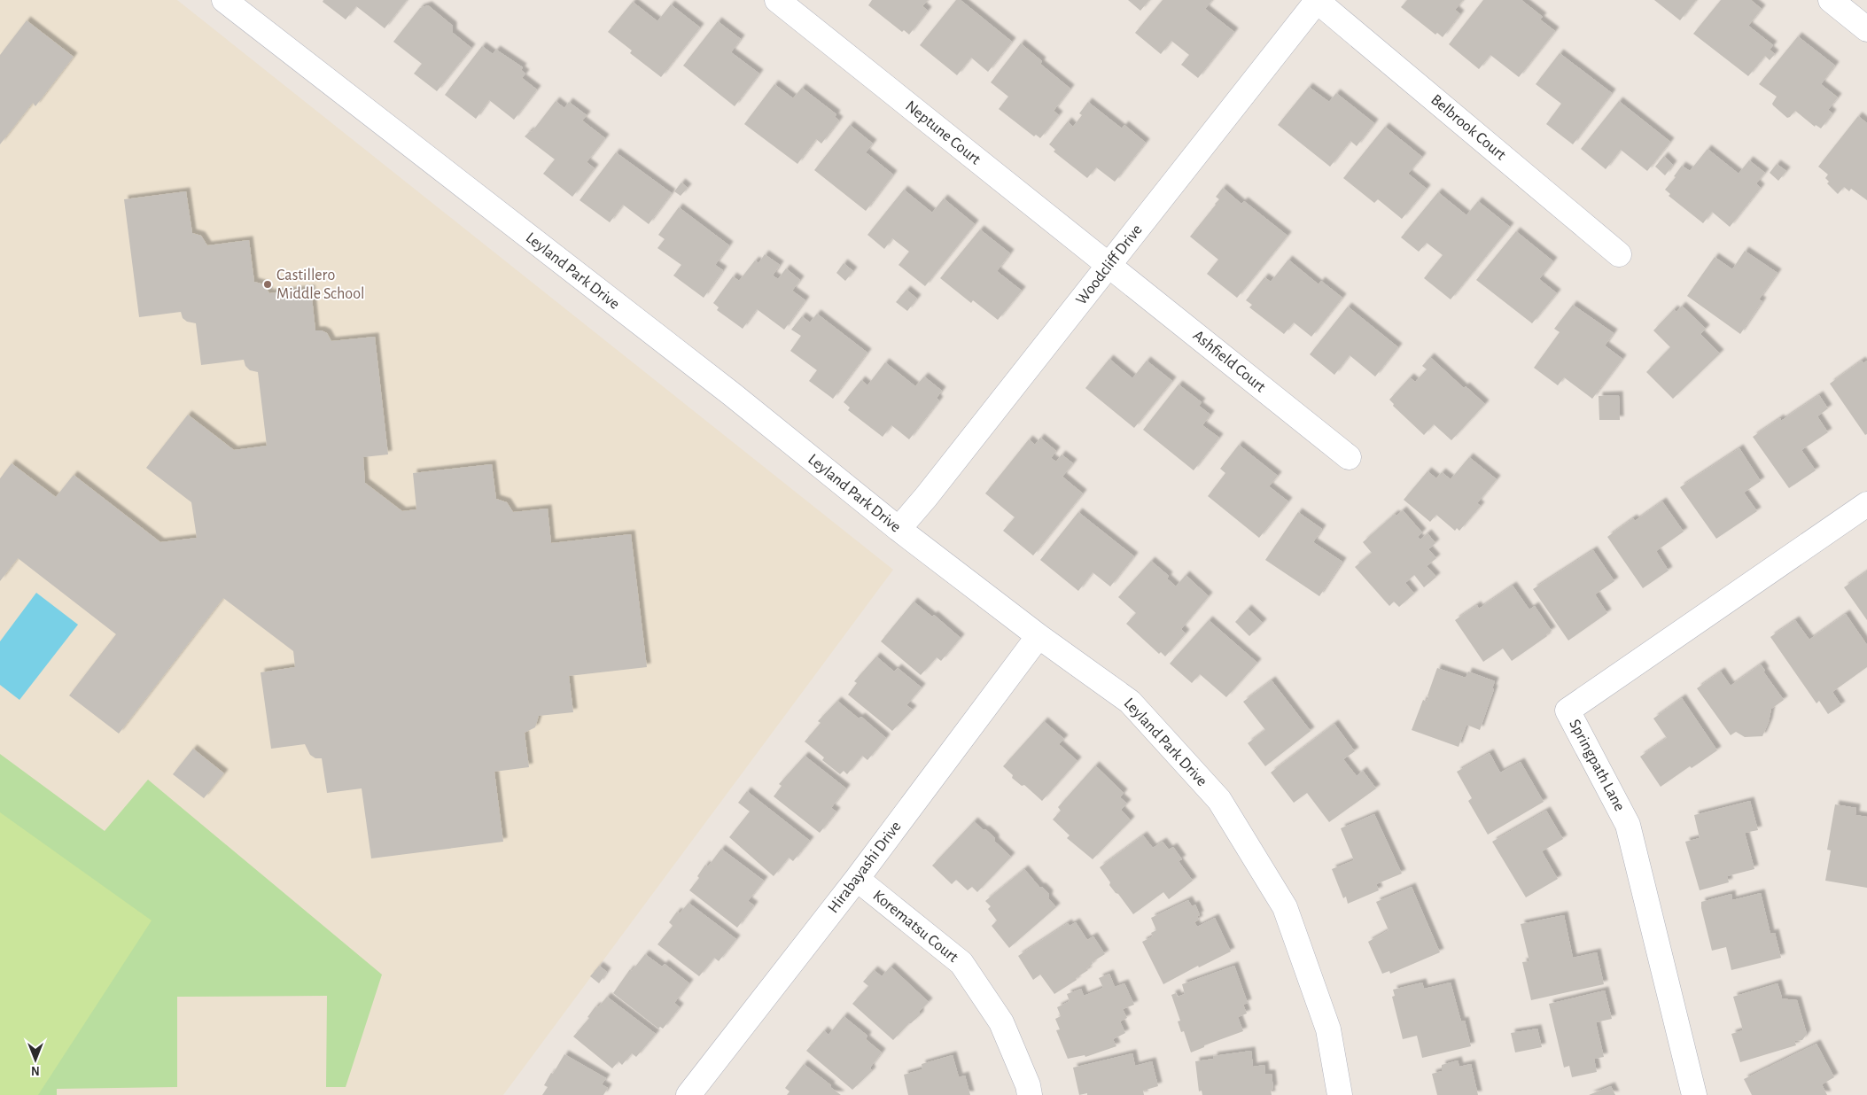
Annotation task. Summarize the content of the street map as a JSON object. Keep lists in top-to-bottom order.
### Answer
{
  "streets": {
    "street": [
      "Belbrook Court",
      "Neptune Court",
      "Woodcliff Drive",
      "Leyland Park Drive",
      "Ashfield Court",
      "Springpath Lane",
      "Hirabayashi Drive",
      "Korematsu Court"
    ]
  },
  "crossings": [
    ["Belbrook Court", "Woodcliff Drive"],
    ["Neptune Court", "Woodcliff Drive"],
    ["Neptune Court", "Ashfield Court"],
    ["Woodcliff Drive", "Leyland Park Drive"],
    ["Woodcliff Drive", "Ashfield Court"],
    ["Leyland Park Drive", "Hirabayashi Drive"],
    ["Hirabayashi Drive", "Korematsu Court"]
  ],
  "places": ["Castillero Middle School"],
  "north": "bottom"
}
